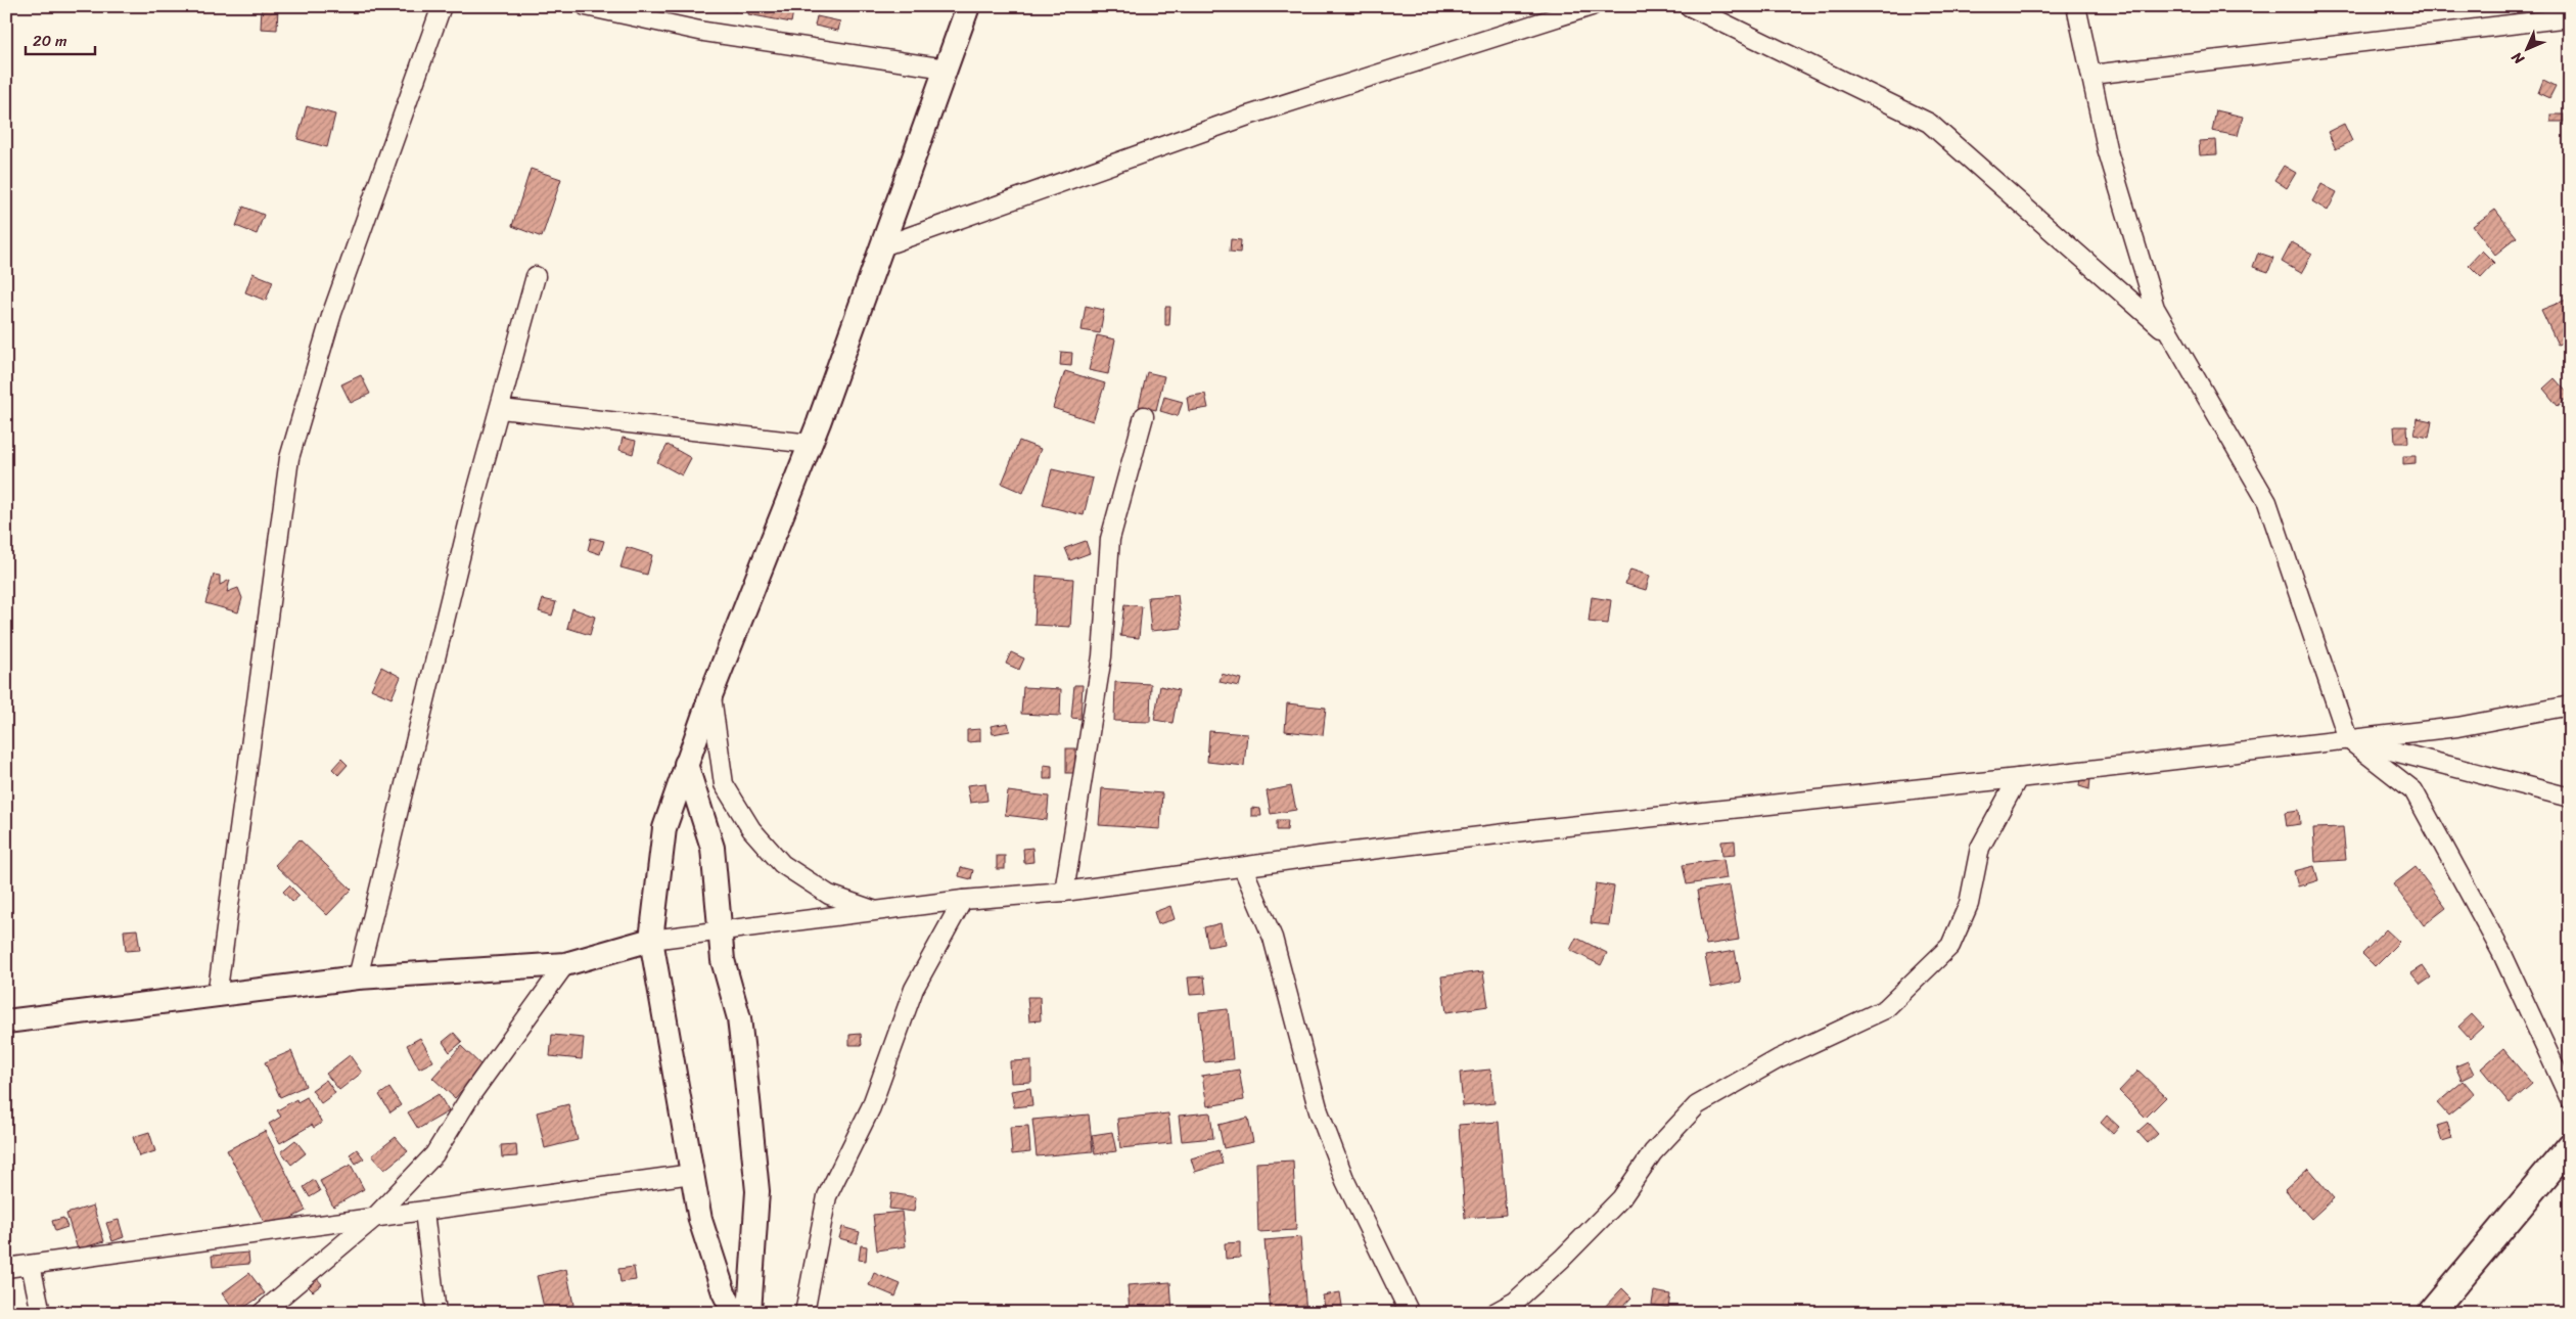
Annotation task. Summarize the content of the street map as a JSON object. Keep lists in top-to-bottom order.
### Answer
{
  "scale_bar": "20 m",
  "north": "bottom left"
}
